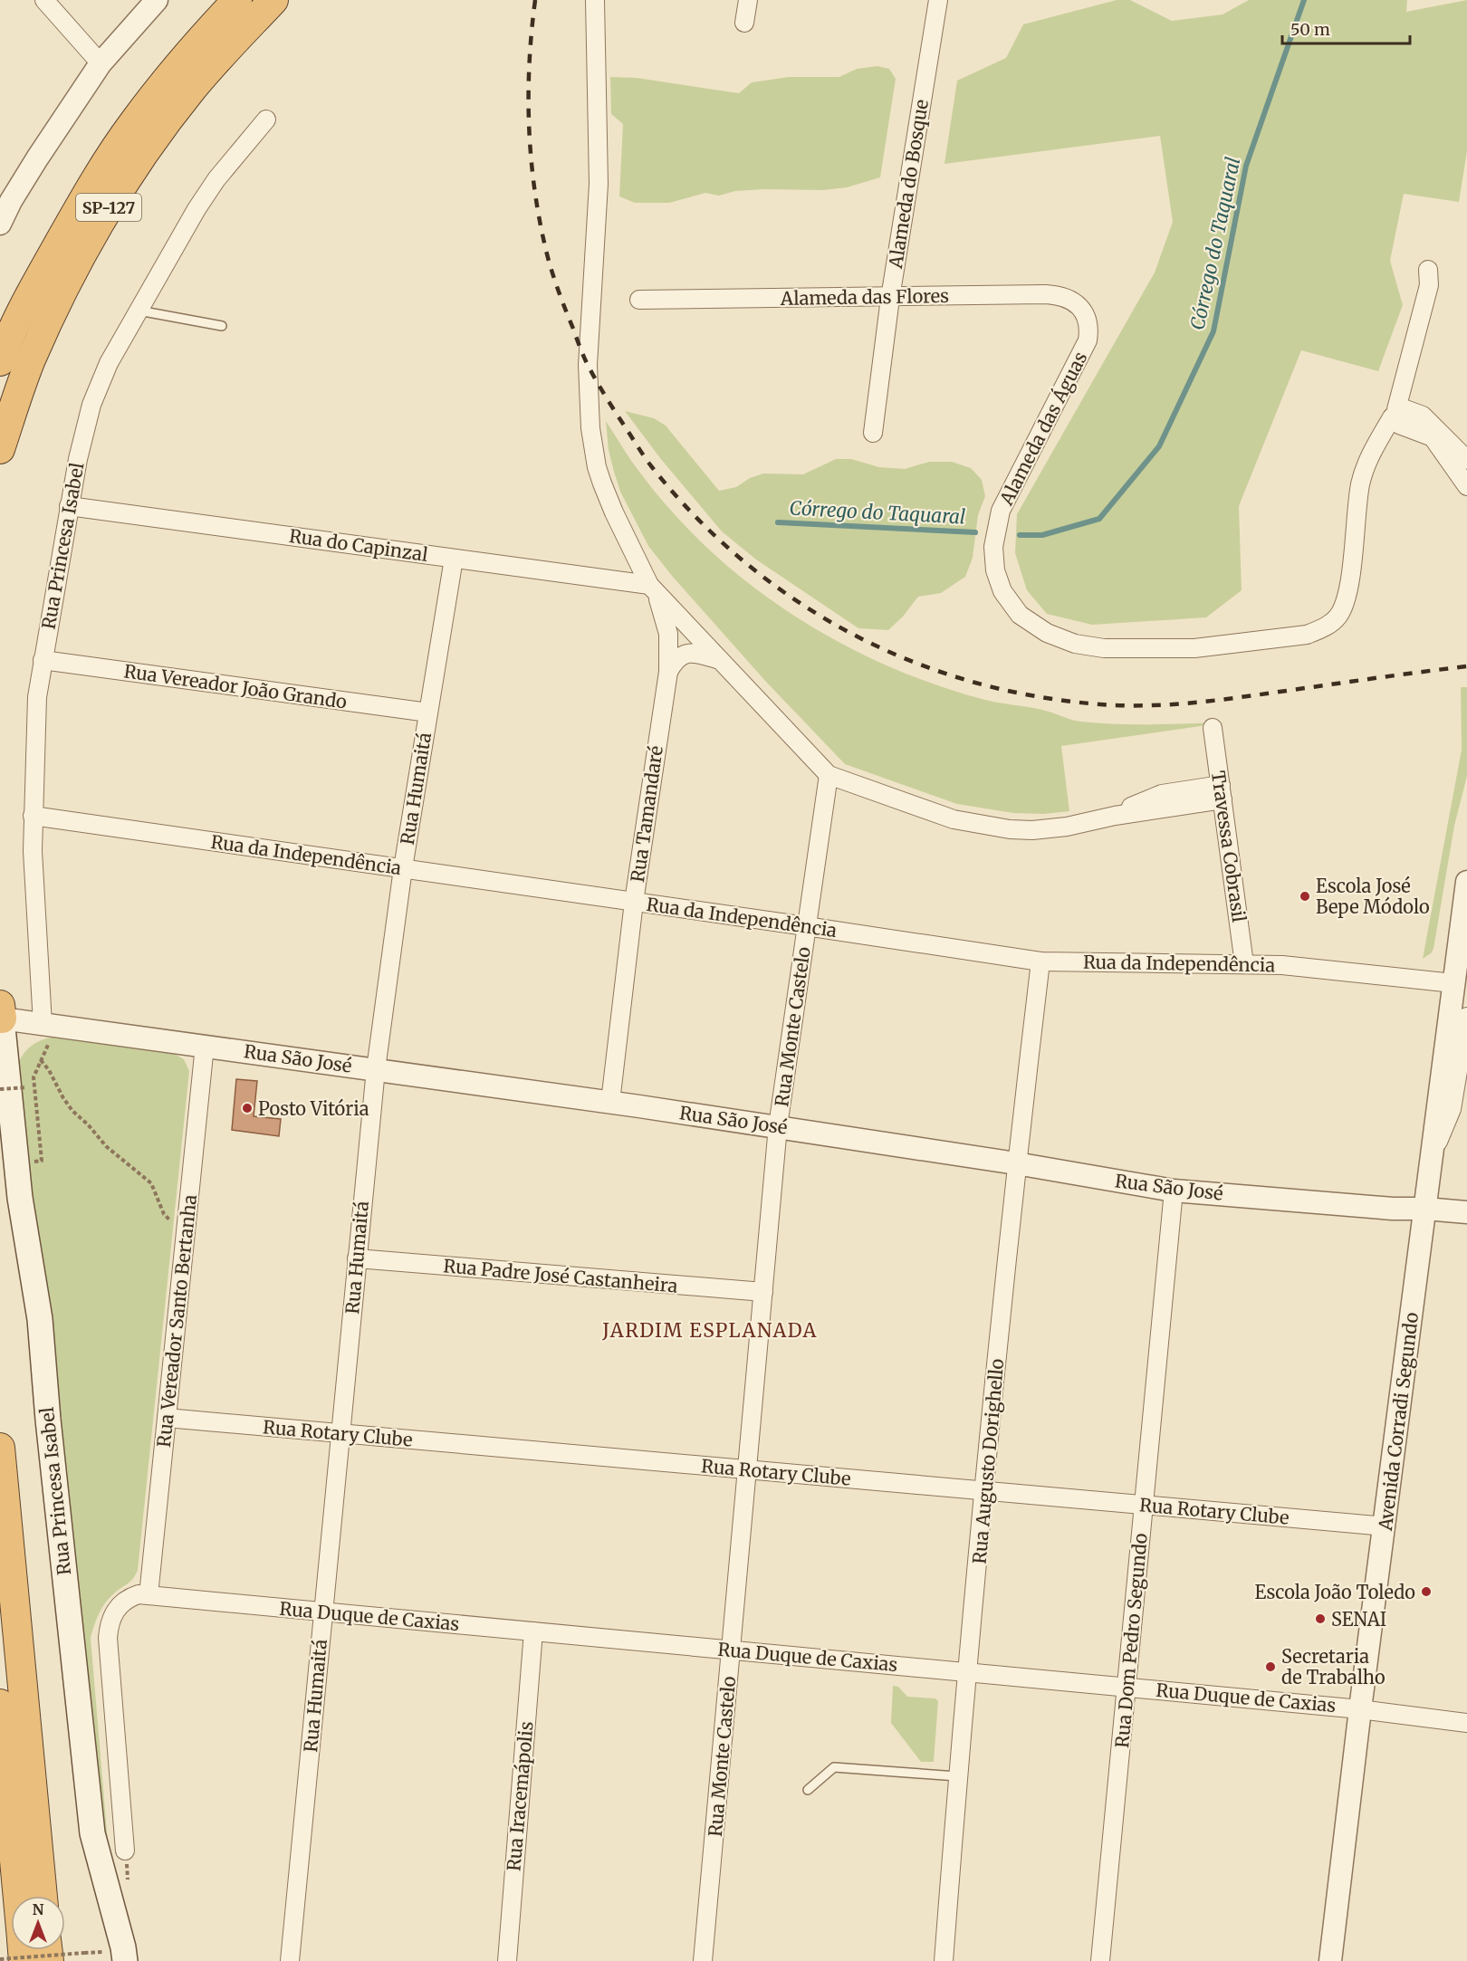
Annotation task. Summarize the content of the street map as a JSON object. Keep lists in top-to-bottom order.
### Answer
{
  "streets": {
    "highway": ["SP-127"],
    "main road": ["Rua Princesa Isabel"],
    "street": [
      "Alameda do Bosque",
      "Alameda das Flores",
      "Alameda das Águas",
      "Rua do Capinzal",
      "Rua Vereador João Grando",
      "Rua Humaitá",
      "Rua Tamandaré",
      "Travessa Cobrasil",
      "Rua da Independência",
      "Rua Monte Castelo",
      "Rua São José",
      "Rua Padre José Castanheira",
      "Rua Vereador Santo Bertanha",
      "Avenida Corradi Segundo",
      "Rua Rotary Clube",
      "Rua Augusto Dorighello",
      "Rua Duque de Caxias",
      "Rua Dom Pedro Segundo",
      "Rua Iracemápolis"
    ]
  },
  "crossings": [
    ["Alameda do Bosque", "Alameda das Flores"],
    ["Alameda das Flores", "Alameda das Águas"],
    ["Rua do Capinzal", "Rua Princesa Isabel"],
    ["Rua do Capinzal", "Rua Humaitá"],
    ["Rua do Capinzal", "Rua Tamandaré"],
    ["Rua Princesa Isabel", "Rua Vereador João Grando"],
    ["Rua Princesa Isabel", "Rua da Independência"],
    ["Rua Princesa Isabel", "Rua São José"],
    ["Rua Vereador João Grando", "Rua Humaitá"],
    ["Rua Humaitá", "Rua da Independência"],
    ["Rua Humaitá", "Rua São José"],
    ["Rua Humaitá", "Rua Padre José Castanheira"],
    ["Rua Humaitá", "Rua Rotary Clube"],
    ["Rua Humaitá", "Rua Duque de Caxias"],
    ["Rua Tamandaré", "Rua da Independência"],
    ["Rua Tamandaré", "Rua São José"],
    ["Travessa Cobrasil", "Rua da Independência"],
    ["Rua da Independência", "Rua Monte Castelo"],
    ["Rua da Independência", "Avenida Corradi Segundo"],
    ["Rua da Independência", "Rua Augusto Dorighello"],
    ["Rua Monte Castelo", "Rua São José"],
    ["Rua Monte Castelo", "Rua Padre José Castanheira"],
    ["Rua Monte Castelo", "Rua Rotary Clube"],
    ["Rua Monte Castelo", "Rua Duque de Caxias"],
    ["Rua São José", "Rua Vereador Santo Bertanha"],
    ["Rua São José", "Avenida Corradi Segundo"],
    ["Rua São José", "Rua Augusto Dorighello"],
    ["Rua São José", "Rua Dom Pedro Segundo"],
    ["Rua Vereador Santo Bertanha", "Rua Rotary Clube"],
    ["Rua Vereador Santo Bertanha", "Rua Duque de Caxias"],
    ["Avenida Corradi Segundo", "Rua Rotary Clube"],
    ["Avenida Corradi Segundo", "Rua Duque de Caxias"],
    ["Rua Rotary Clube", "Rua Augusto Dorighello"],
    ["Rua Rotary Clube", "Rua Dom Pedro Segundo"],
    ["Rua Augusto Dorighello", "Rua Duque de Caxias"],
    ["Rua Duque de Caxias", "Rua Dom Pedro Segundo"],
    ["Rua Duque de Caxias", "Rua Iracemápolis"]
  ],
  "districts": ["JARDIM ESPLANADA"],
  "water": ["Córrego do Taquaral"],
  "places": [
    "Escola José Bepe Módolo",
    "Posto Vitória",
    "Escola João Toledo",
    "SENAI",
    "Secretaria de Trabalho"
  ],
  "scale_bar": "50 m",
  "north": "top"
}
